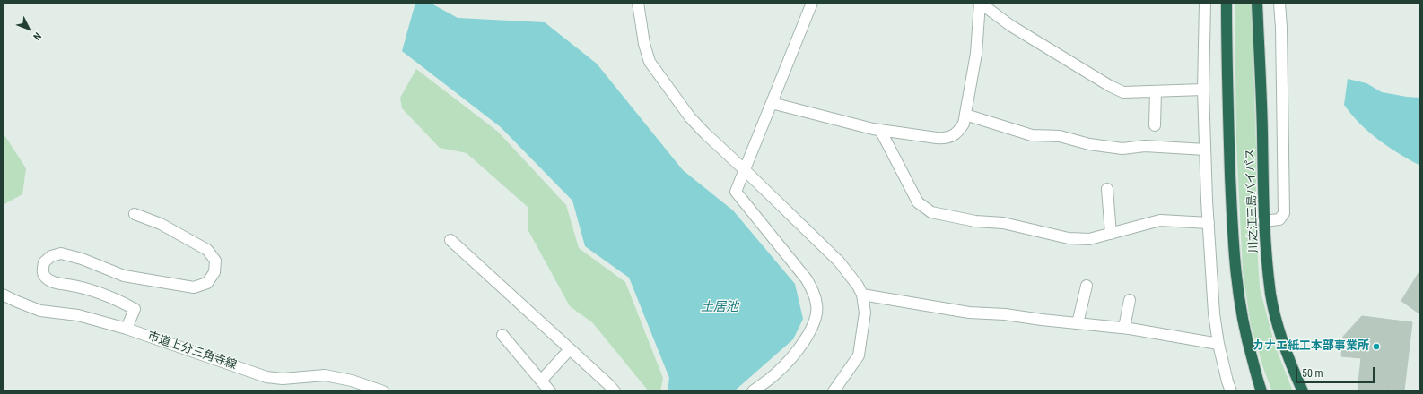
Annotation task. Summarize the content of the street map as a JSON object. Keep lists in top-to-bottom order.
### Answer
{
  "streets": {
    "highway": ["川之江三島バイパス"],
    "street": ["市道上分三角寺線"]
  },
  "water": ["土居池"],
  "places": ["カナエ紙工本部事業所"],
  "scale_bar": "50 m",
  "north": "bottom right"
}
